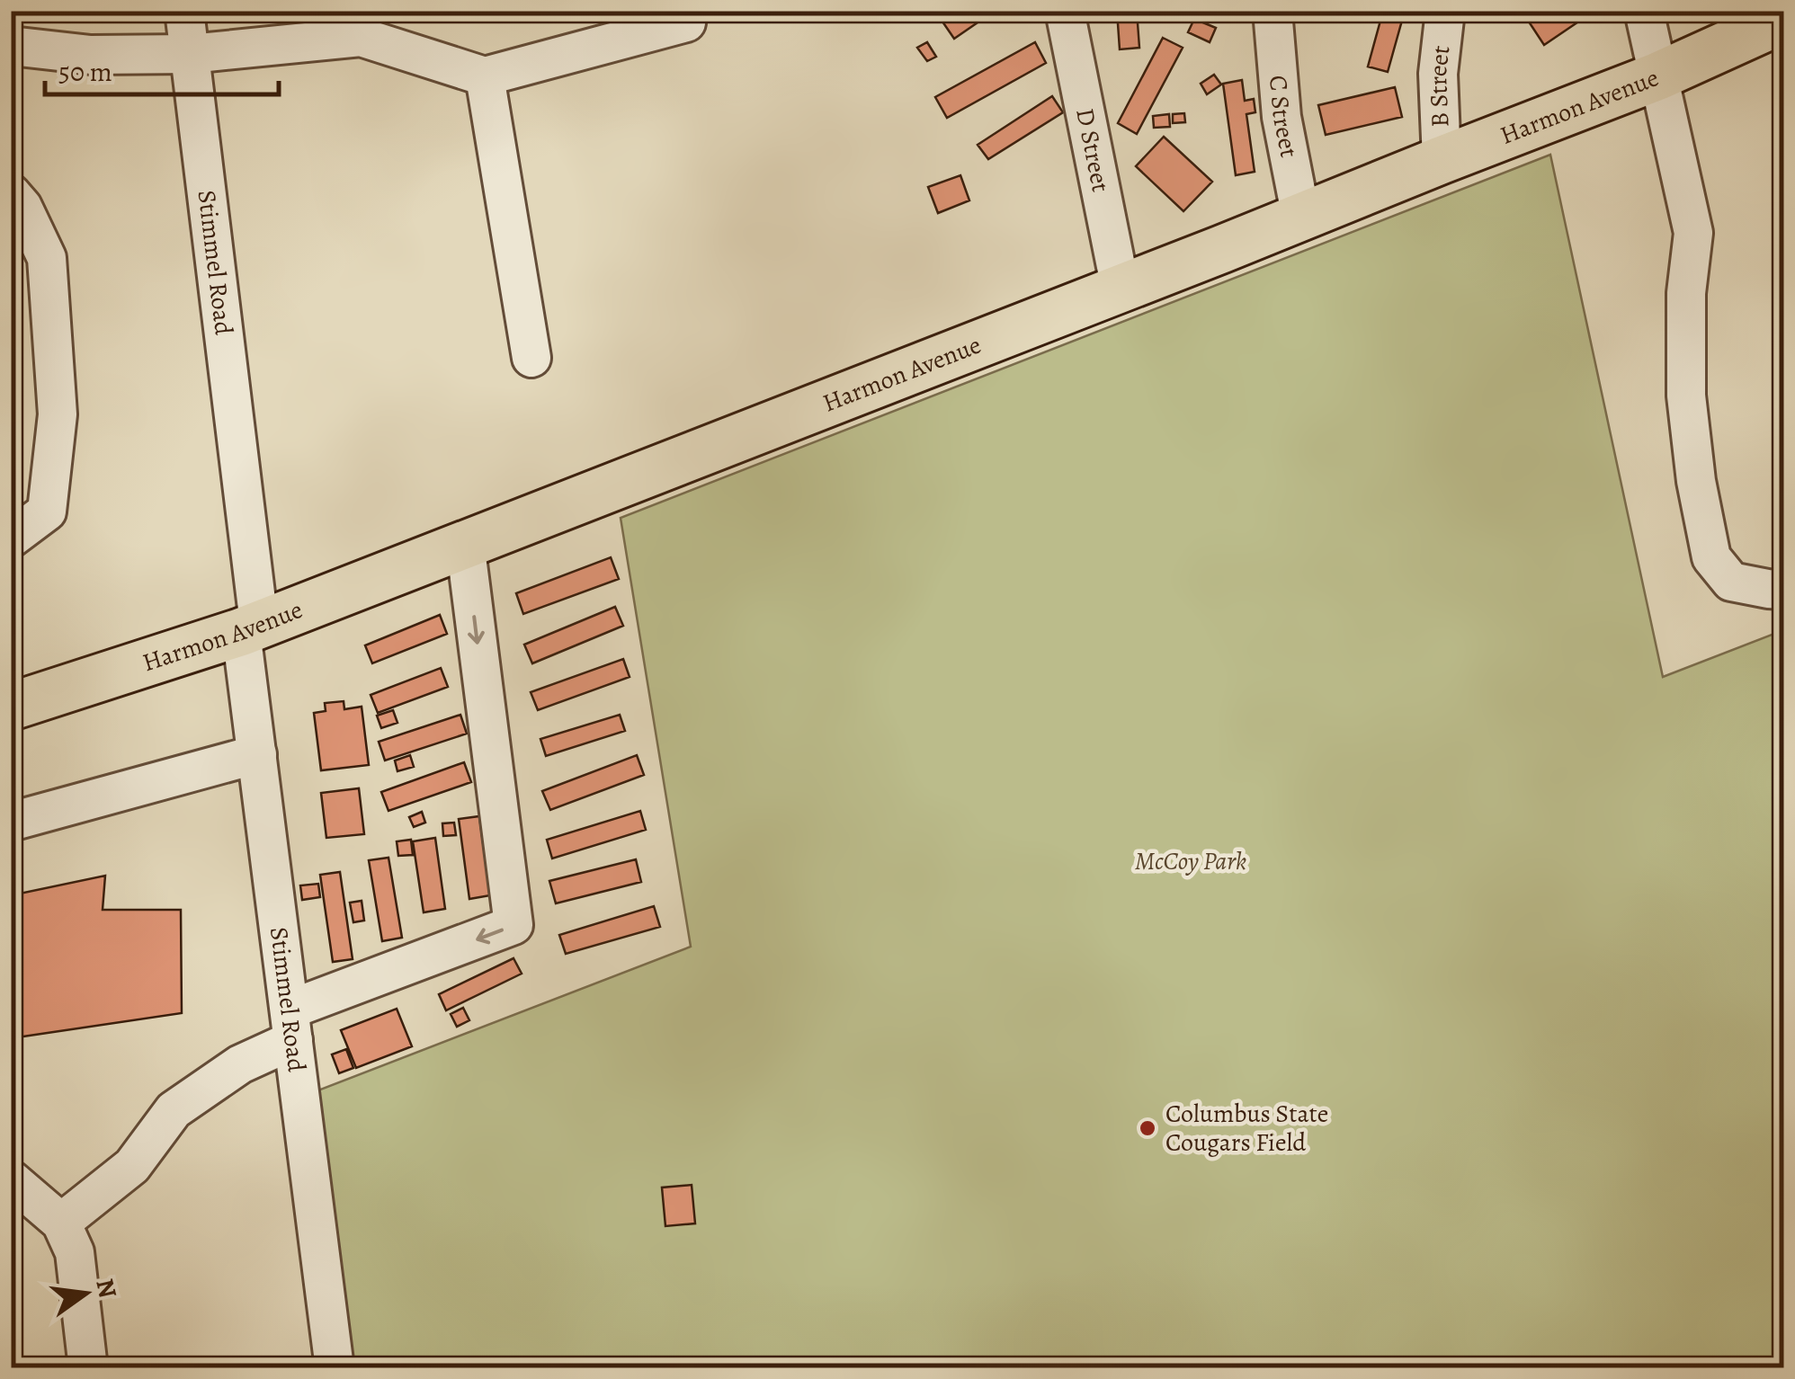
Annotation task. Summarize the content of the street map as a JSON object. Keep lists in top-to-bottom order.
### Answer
{
  "streets": {
    "main road": ["Harmon Avenue"],
    "street": [
      "B Street",
      "C Street",
      "D Street",
      "Stimmel Road"
    ]
  },
  "crossings": [
    ["B Street", "Harmon Avenue"],
    ["Harmon Avenue", "C Street"],
    ["Harmon Avenue", "D Street"],
    ["Harmon Avenue", "Stimmel Road"]
  ],
  "parks": ["McCoy Park"],
  "places": ["Columbus State Cougars Field"],
  "scale_bar": "50 m",
  "north": "right"
}
